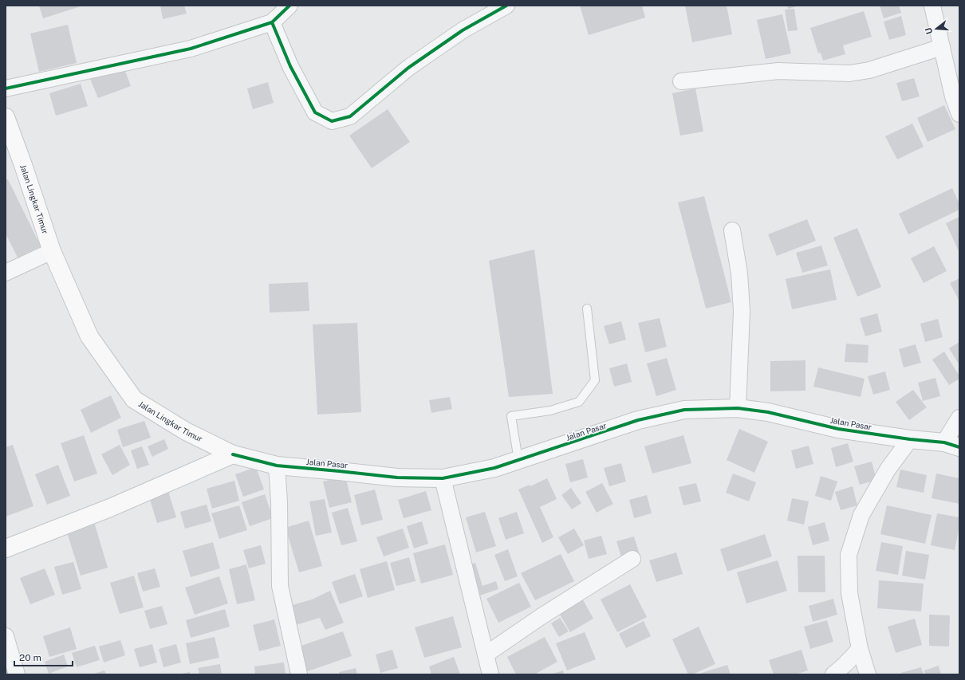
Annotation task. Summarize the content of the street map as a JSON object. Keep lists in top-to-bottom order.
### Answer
{
  "streets": {
    "main road": ["Jalan Lingkar Timur"],
    "street": ["Jalan Pasar"]
  },
  "crossings": [
    ["Jalan Lingkar Timur", "Jalan Pasar"]
  ],
  "scale_bar": "20 m",
  "north": "left"
}
